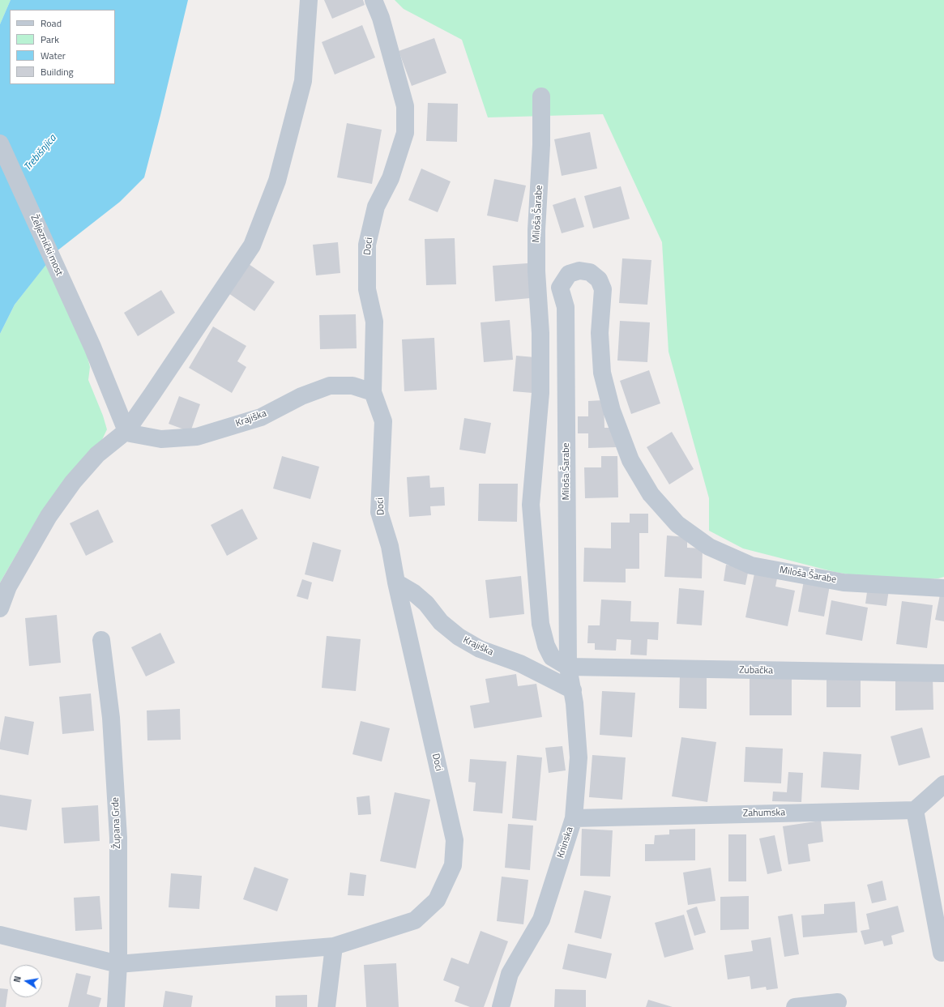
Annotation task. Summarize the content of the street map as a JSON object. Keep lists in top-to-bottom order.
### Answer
{
  "streets": {
    "street": [
      "Miloša Šarabe",
      "Željeznički most",
      "Doci",
      "Krajiška",
      "Zubačka",
      "Zahumska",
      "Župana Grde",
      "Kninska"
    ]
  },
  "crossings": [
    ["Miloša Šarabe", "Zubačka"],
    ["Miloša Šarabe", "Kninska"],
    ["Željeznički most", "Krajiška"],
    ["Doci", "Krajiška"],
    ["Doci", "Župana Grde"],
    ["Krajiška", "Kninska"],
    ["Zubačka", "Kninska"],
    ["Zahumska", "Kninska"]
  ],
  "water": ["Trebišnjica"],
  "legend": [
    "Road",
    "Park",
    "Water",
    "Building"
  ],
  "north": "left"
}
